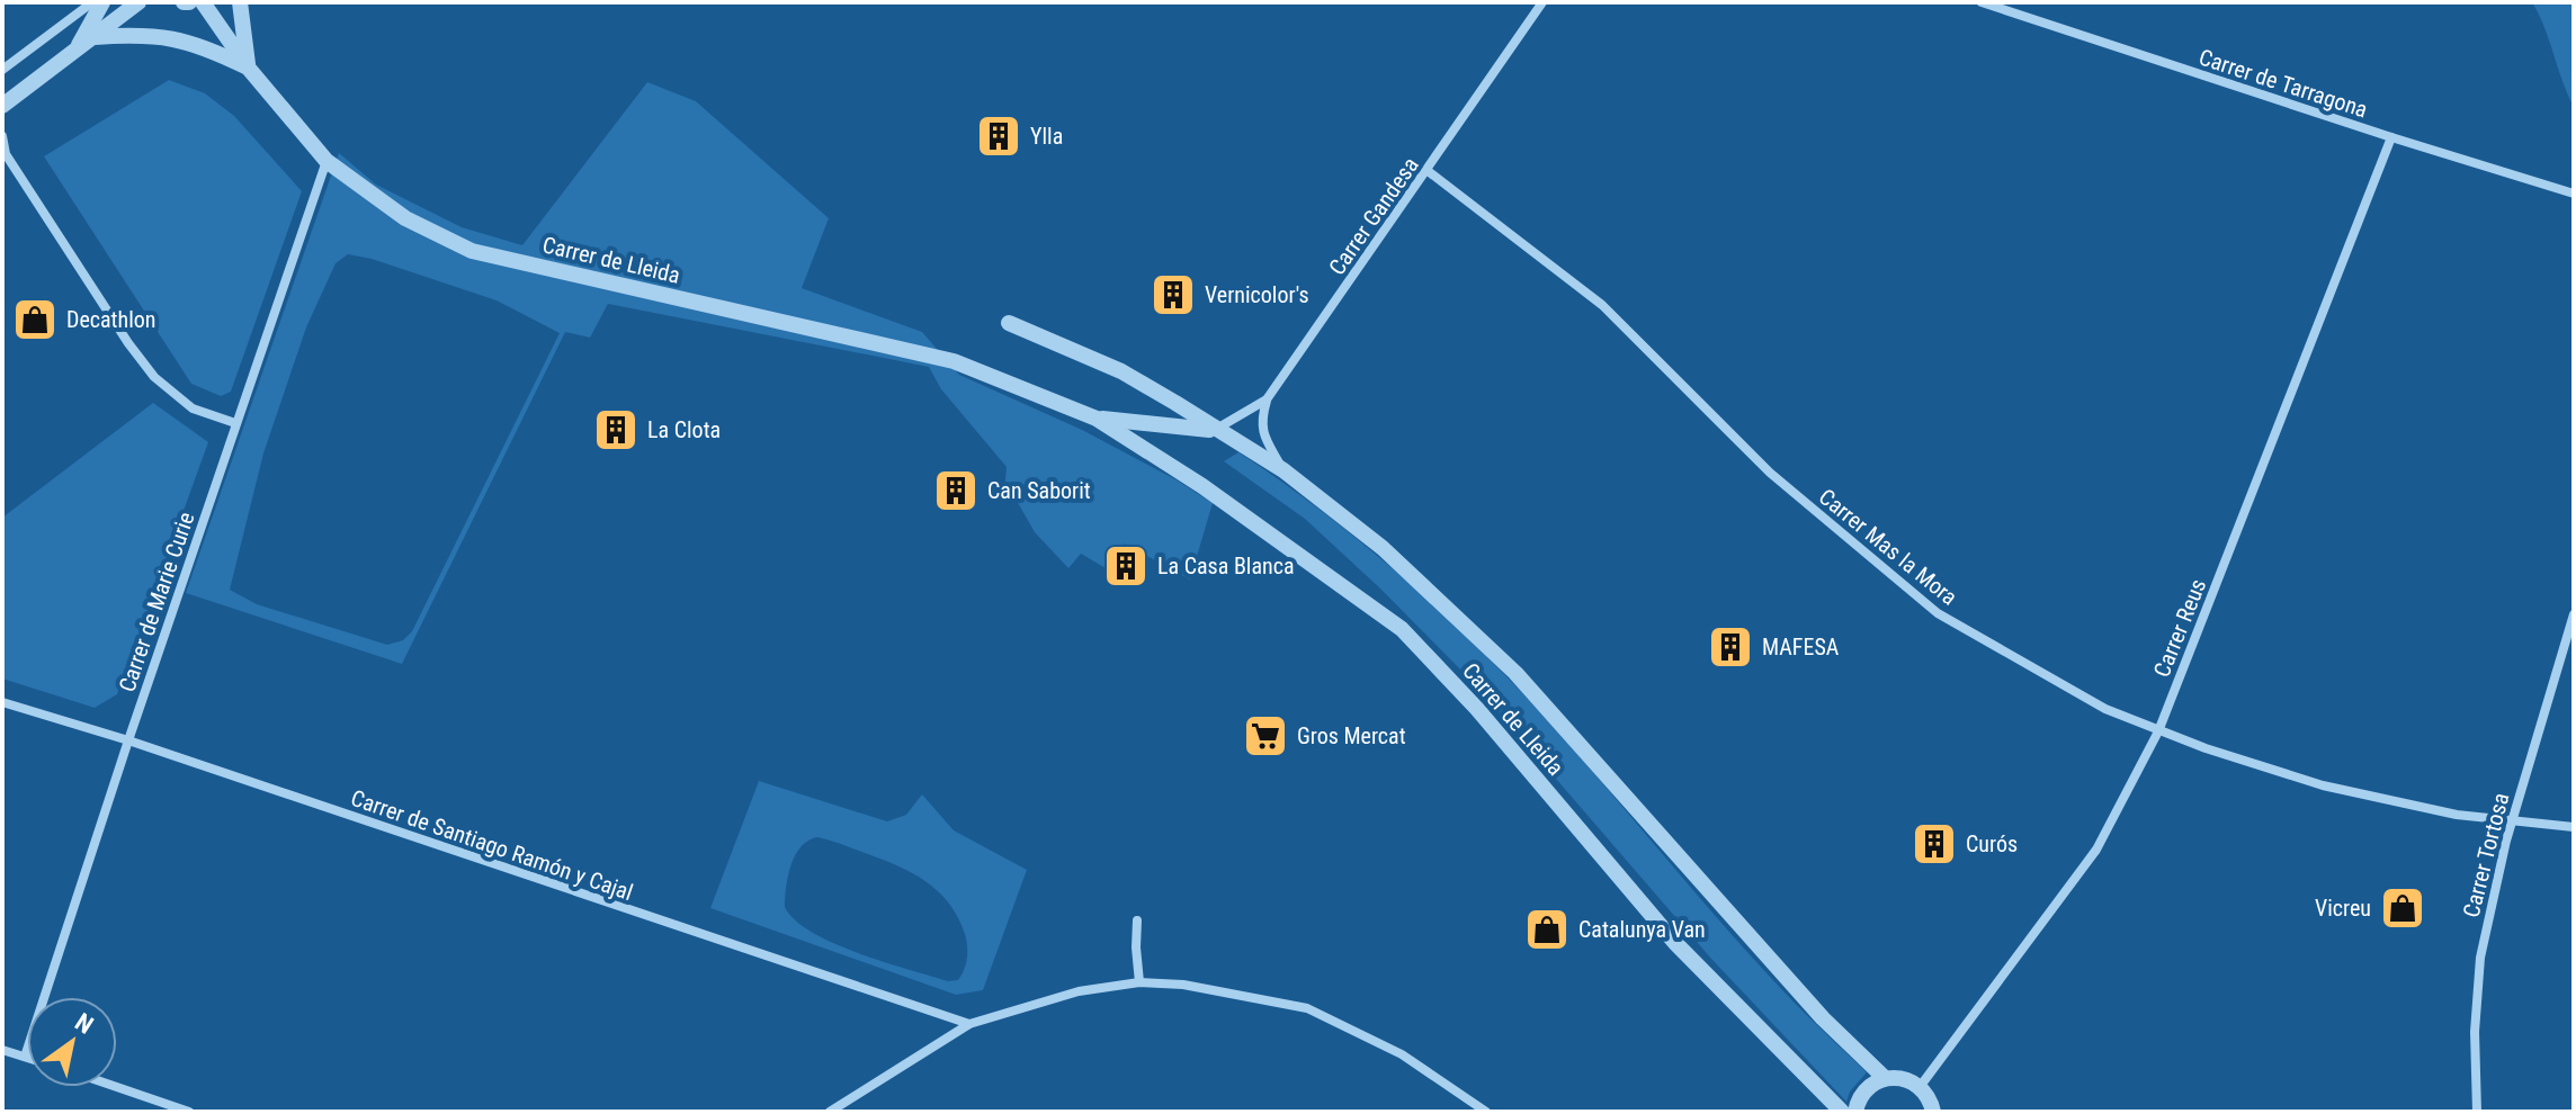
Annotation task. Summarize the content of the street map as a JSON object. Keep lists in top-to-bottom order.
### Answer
{
  "streets": {
    "street": [
      "Carrer de Tarragona",
      "Carrer Gandesa",
      "Carrer de Lleida",
      "Carrer Mas la Mora",
      "Carrer de Marie Curie",
      "Carrer Reus",
      "Carrer de Santiago Ramón y Cajal",
      "Carrer Tortosa"
    ]
  },
  "crossings": [
    ["Carrer de Tarragona", "Carrer Reus"],
    ["Carrer Gandesa", "Carrer de Lleida"],
    ["Carrer Gandesa", "Carrer Mas la Mora"],
    ["Carrer de Lleida", "Carrer de Marie Curie"],
    ["Carrer Mas la Mora", "Carrer Reus"],
    ["Carrer Mas la Mora", "Carrer Tortosa"],
    ["Carrer de Marie Curie", "Carrer de Santiago Ramón y Cajal"]
  ],
  "places": {
    "building": [
      "Ylla",
      "Vernicolor's",
      "La Clota",
      "Can Saborit",
      "La Casa Blanca",
      "MAFESA",
      "Curós"
    ],
    "shop": ["Decathlon", "Vicreu", "Catalunya Van"],
    "supermarket": ["Gros Mercat"]
  },
  "north": "top right"
}
